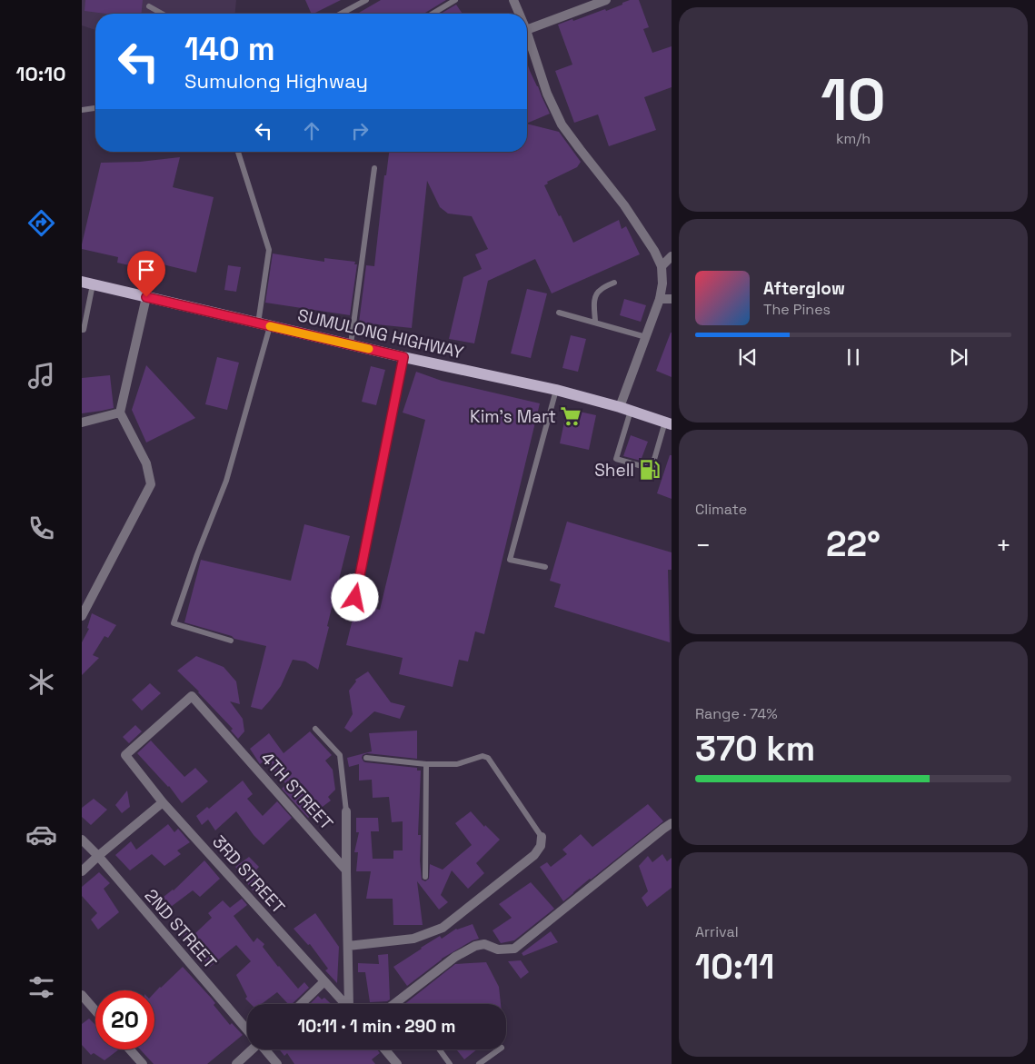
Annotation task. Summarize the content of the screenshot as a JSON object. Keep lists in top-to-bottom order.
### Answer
{
  "streets": {
    "main road": ["SUMULONG HIGHWAY"],
    "street": ["4TH STREET", "3RD STREET", "2ND STREET"]
  },
  "crossings": [
    ["4TH STREET", "3RD STREET"]
  ],
  "places": {
    "supermarket": ["Kim’s Mart"],
    "fuel station": ["Shell"]
  },
  "page": {
    "tabs": "10:10",
    "tile": [
      ["10", "km/h"],
      "Climate",
      ["Range · 74%", "370 km"],
      ["Arrival", "10:11"]
    ],
    "turn": ["140 m", "Sumulong Highway"],
    "song": ["Afterglow", "The Pines"],
    "heat": ["−", "22°", "+"],
    "limit": "20",
    "trip": "10:11 · 1 min · 290 m"
  }
}
